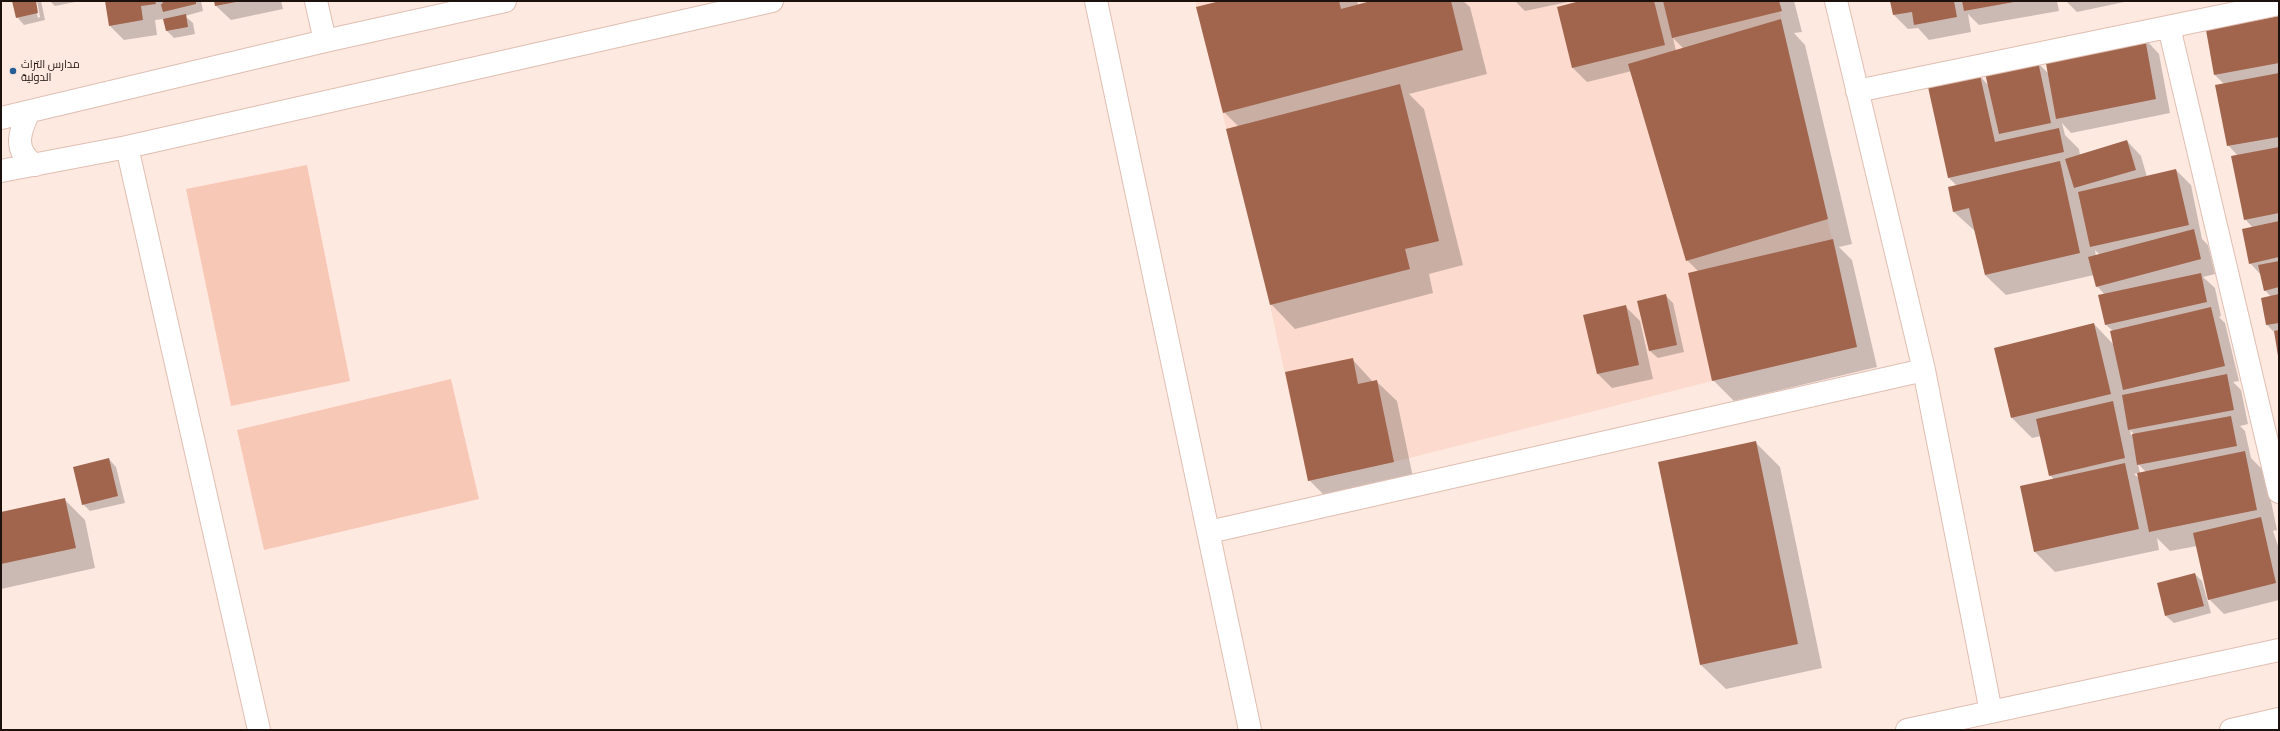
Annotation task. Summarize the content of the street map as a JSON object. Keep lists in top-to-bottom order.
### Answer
{
  "places": ["مدارس التراث الدولية"]
}
